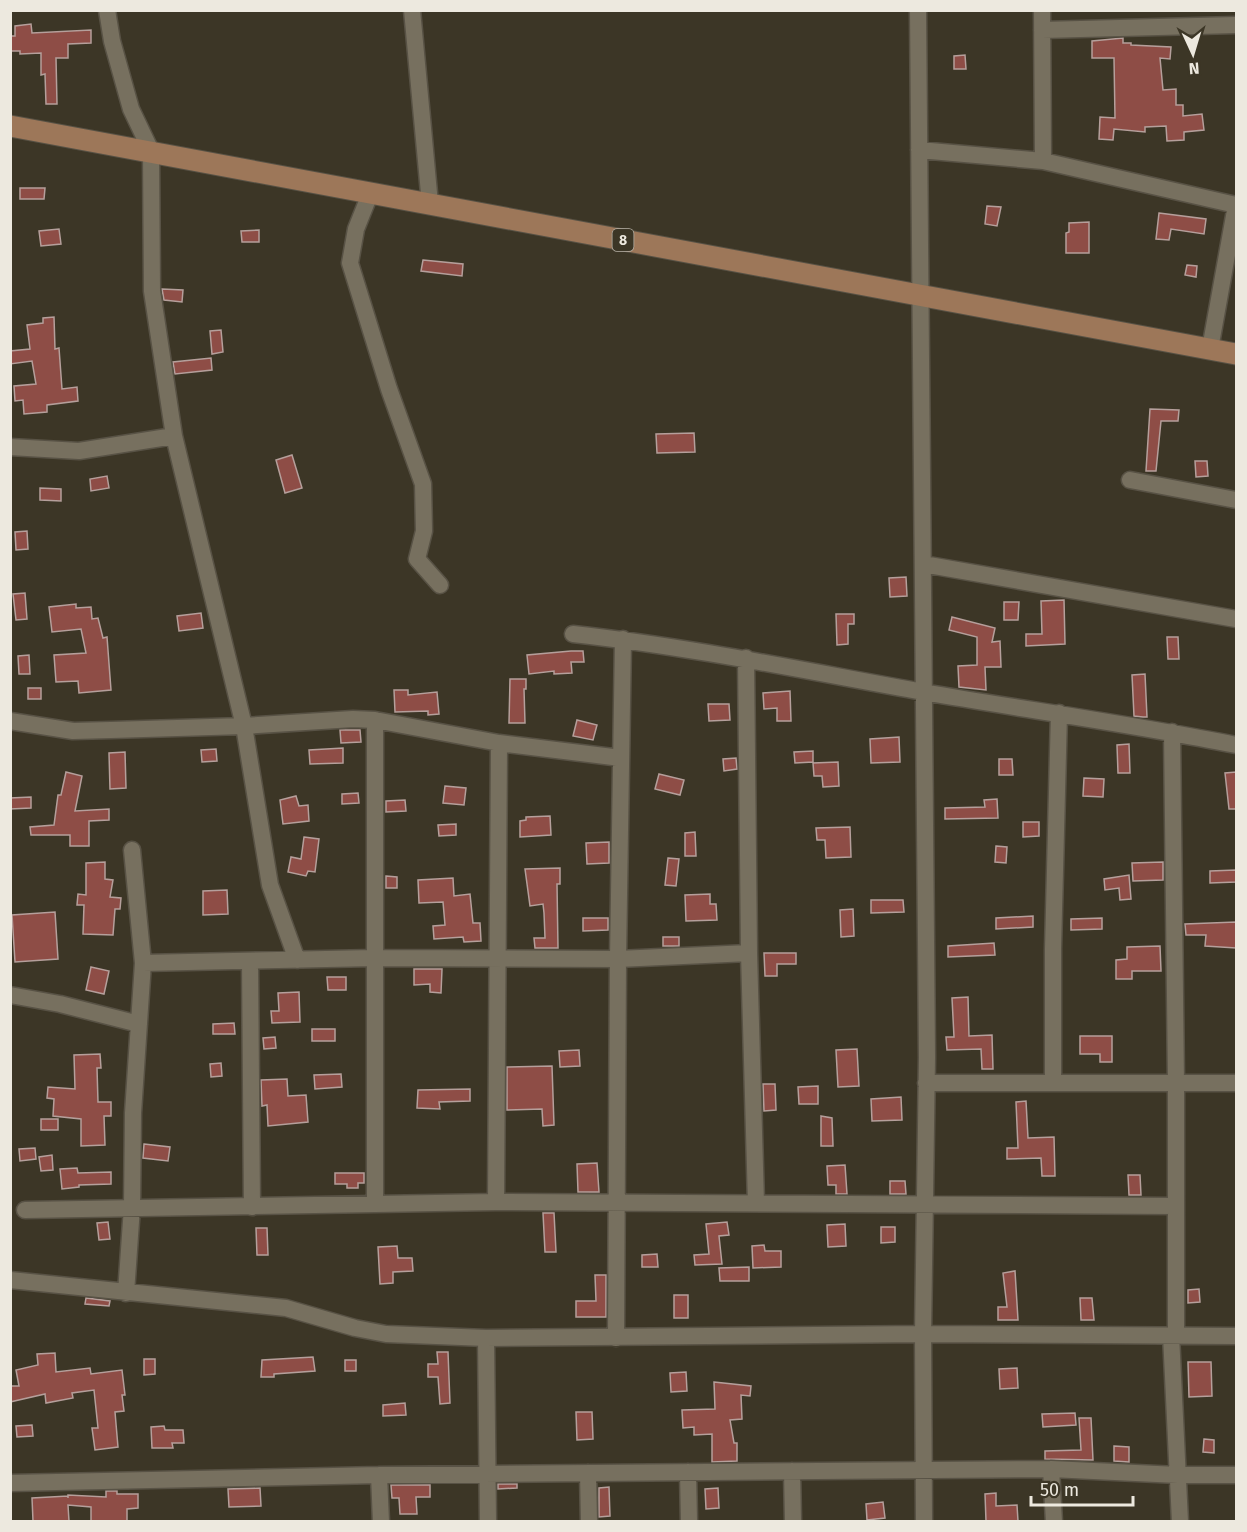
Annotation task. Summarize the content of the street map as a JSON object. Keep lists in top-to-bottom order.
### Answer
{
  "streets": {
    "main road": ["8"]
  },
  "scale_bar": "50 m",
  "north": "bottom"
}
